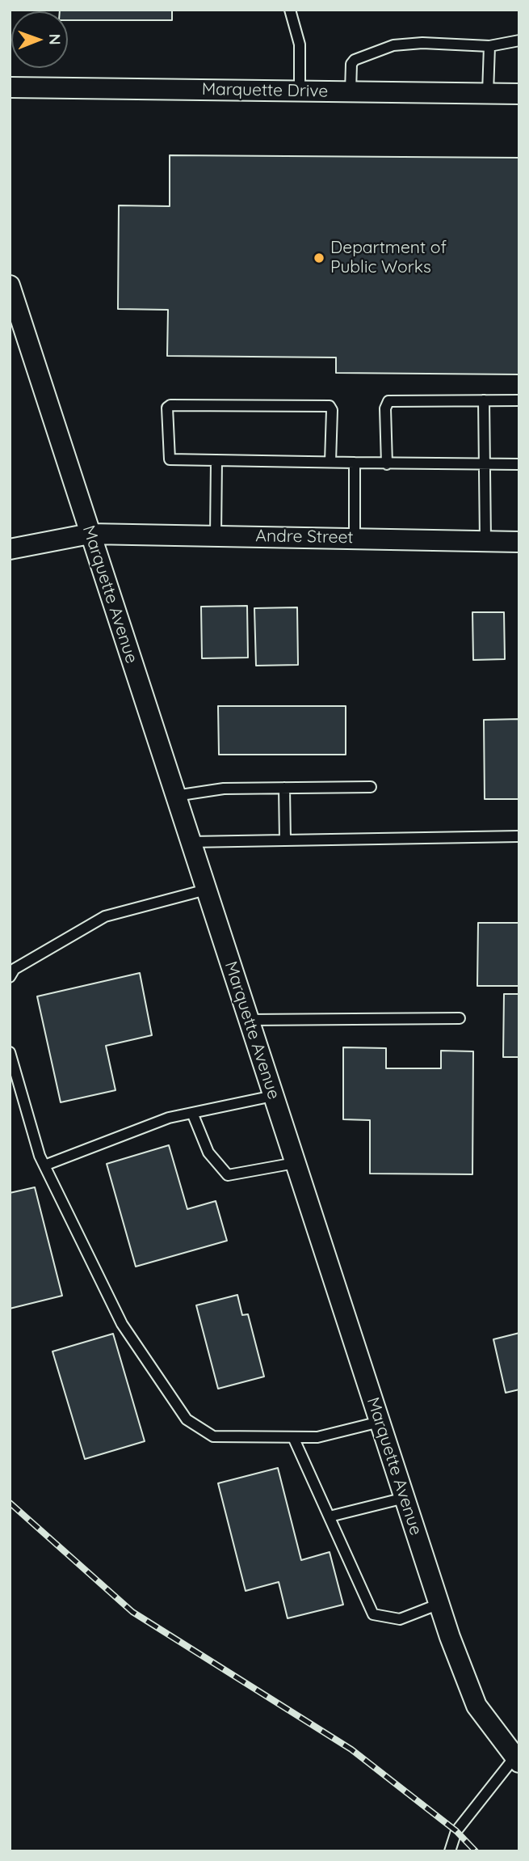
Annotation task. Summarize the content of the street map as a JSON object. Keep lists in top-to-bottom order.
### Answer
{
  "streets": {
    "street": ["Marquette Drive", "Andre Street", "Marquette Avenue"]
  },
  "crossings": [
    ["Andre Street", "Marquette Avenue"]
  ],
  "places": ["Department of Public Works"],
  "north": "right"
}
